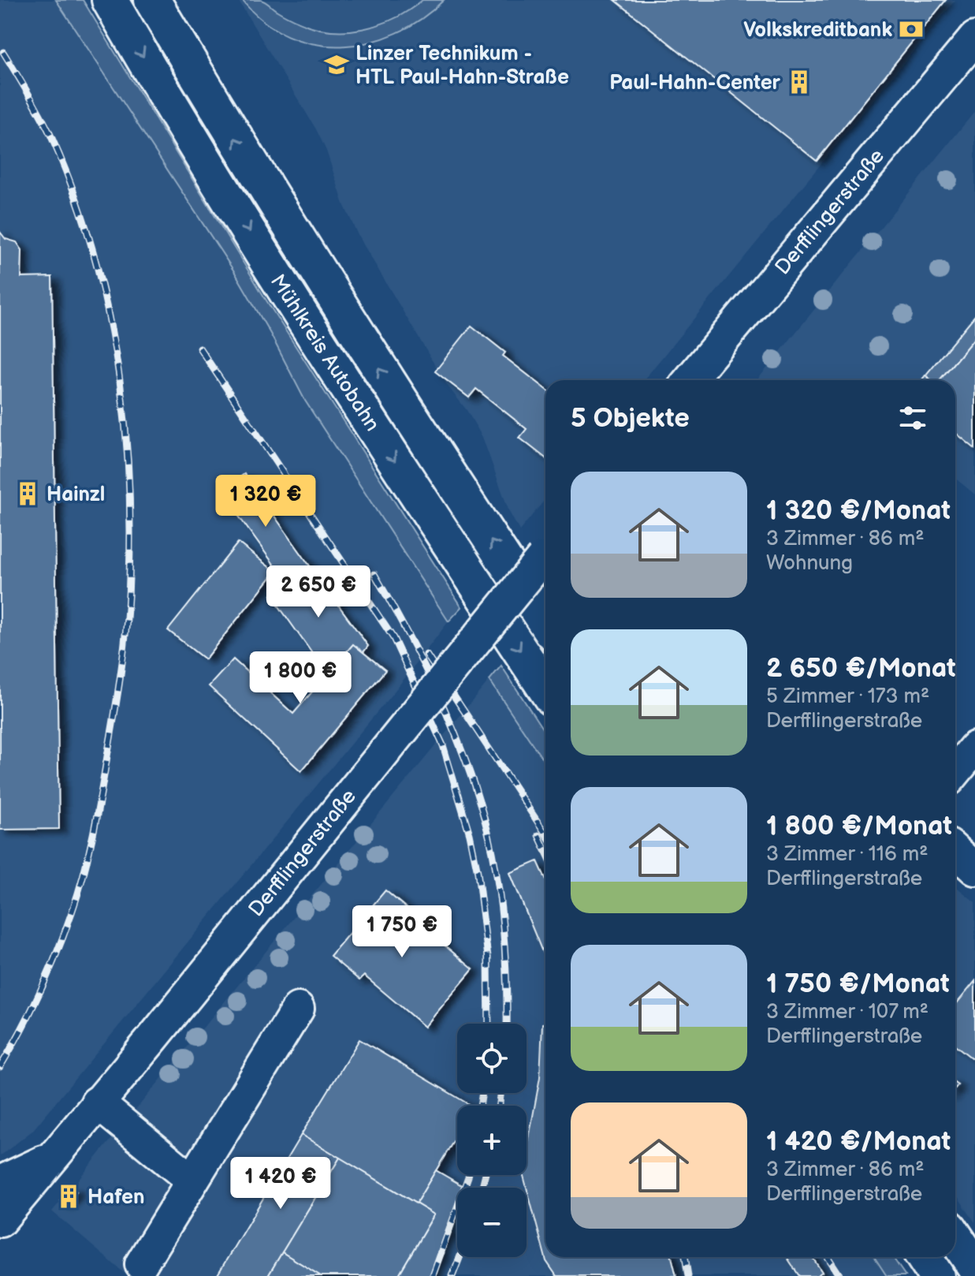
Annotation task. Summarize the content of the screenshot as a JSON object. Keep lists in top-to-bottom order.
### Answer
{
  "streets": {
    "highway": ["Mühlkreis Autobahn"],
    "street": ["Derfflingerstraße"]
  },
  "places": {
    "bank": ["Volkskreditbank"],
    "school or university": ["Linzer Technikum - HTL Paul-Hahn-Straße"],
    "building": ["Paul-Hahn-Center", "Hainzl", "Hafen"]
  },
  "page": {
    "heading": "5 Objekte",
    "list": [
      {
        "name": "1 320 €/Monat",
        "note": "3 Zimmer · 86 m² · Wohnung"
      },
      {
        "name": "2 650 €/Monat",
        "note": "5 Zimmer · 173 m² · Derfflingerstraße"
      },
      {
        "name": "1 800 €/Monat",
        "note": "3 Zimmer · 116 m² · Derfflingerstraße"
      },
      {
        "name": "1 750 €/Monat",
        "note": "3 Zimmer · 107 m² · Derfflingerstraße"
      },
      {
        "name": "1 420 €/Monat",
        "note": "3 Zimmer · 86 m² · Derfflingerstraße"
      }
    ],
    "price": [
      "1 320 €",
      "2 650 €",
      "1 800 €",
      "1 750 €",
      "1 420 €"
    ],
    "map_buttons": ["+", "−"]
  }
}
